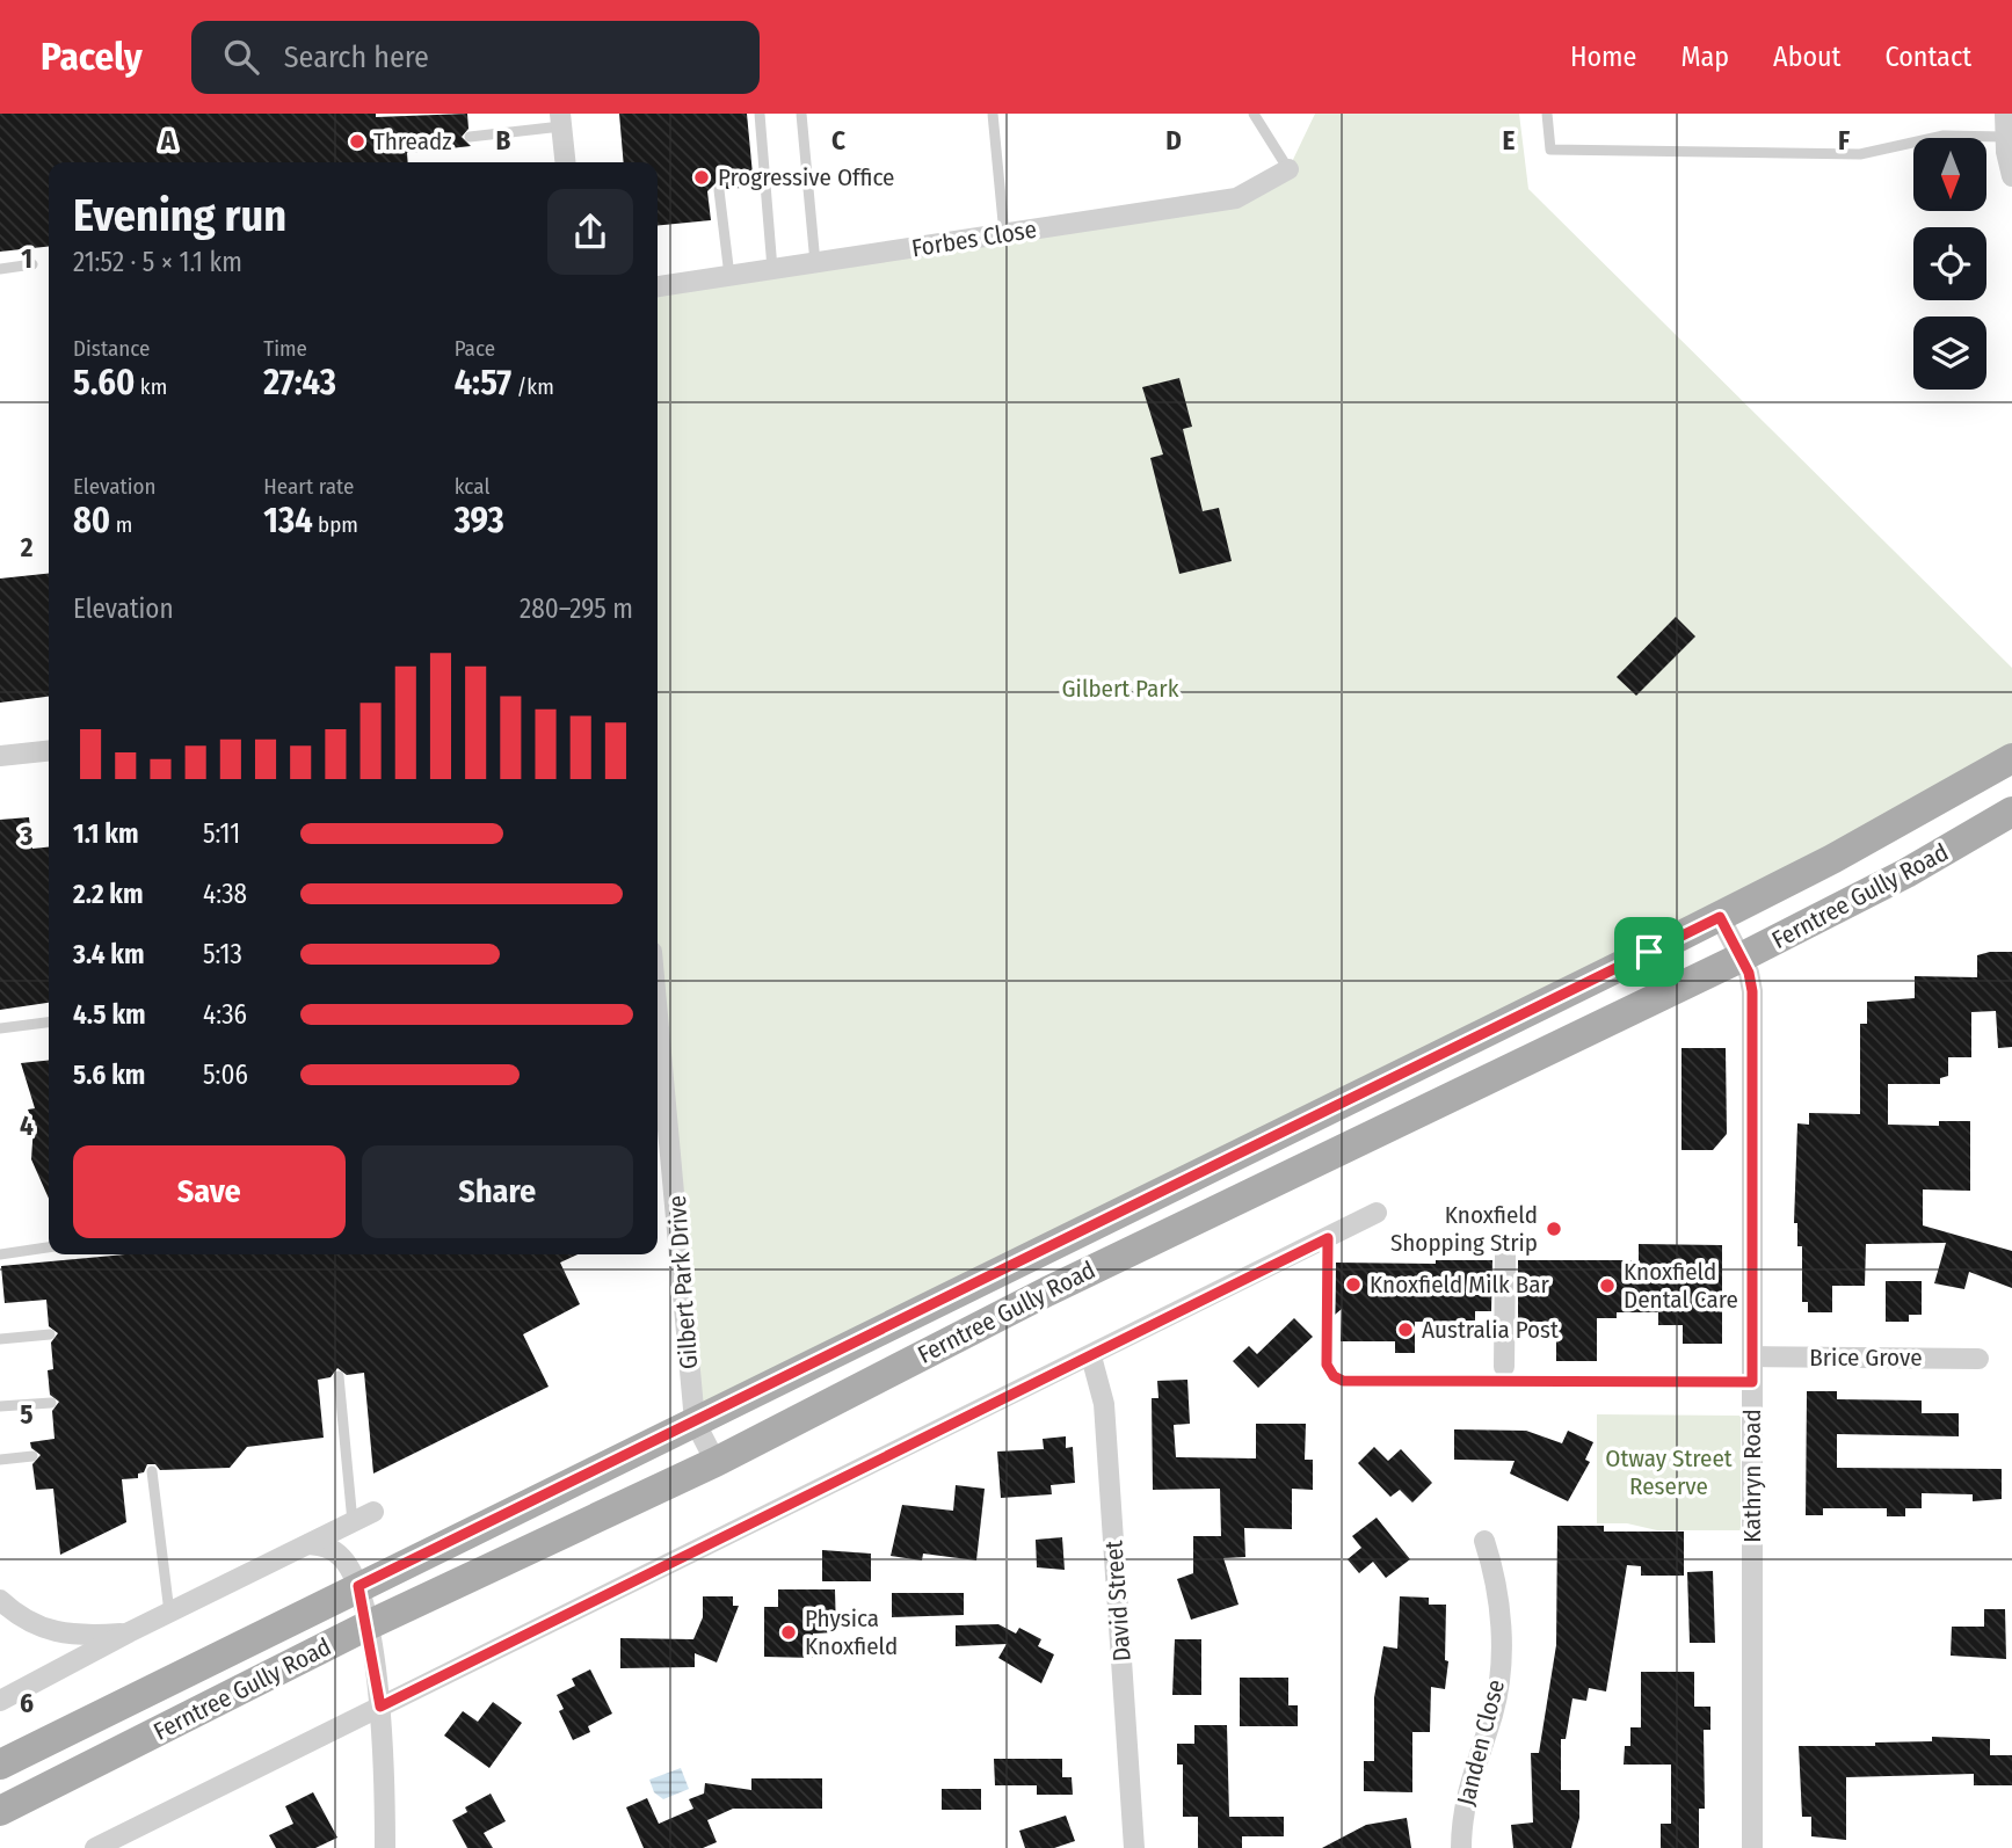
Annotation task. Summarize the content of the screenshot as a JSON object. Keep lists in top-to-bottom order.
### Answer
{
  "streets": {
    "main road": ["Ferntree Gully Road"],
    "street": [
      "Forbes Close",
      "Gilbert Park Drive",
      "Brice Grove",
      "Kathryn Road",
      "David Street",
      "Janden Close"
    ]
  },
  "crossings": [
    ["Ferntree Gully Road", "Gilbert Park Drive"],
    ["Ferntree Gully Road", "Kathryn Road"],
    ["Brice Grove", "Kathryn Road"]
  ],
  "parks": ["Gilbert Park", "Otway Street Reserve"],
  "places": [
    "Threadz",
    "Progressive Office",
    "Knoxfield Shopping Strip",
    "Knoxfield Milk Bar",
    "Knoxfield Dental Care",
    "Australia Post",
    "Physica Knoxfield"
  ],
  "north": "bottom",
  "page": {
    "header": "Pacely",
    "search": "Search here",
    "nav": [
      "Home",
      "Map",
      "About",
      "Contact"
    ],
    "heading": ["Evening run", "21:52 · 5 × 1.1 km"],
    "stats": [
      ["Distance", "5.60 km"],
      ["Time", "27:43"],
      ["Pace", "4:57 /km"],
      ["Elevation", "80 m"],
      ["Heart rate", "134 bpm"],
      ["kcal", "393"]
    ],
    "chart": ["Elevation", "280–295 m"],
    "list": [
      {
        "name": "1.1 km",
        "note": "5:11"
      },
      {
        "name": "2.2 km",
        "note": "4:38"
      },
      {
        "name": "3.4 km",
        "note": "5:13"
      },
      {
        "name": "4.5 km",
        "note": "4:36"
      },
      {
        "name": "5.6 km",
        "note": "5:06"
      }
    ],
    "buttons": ["Save", "Share"]
  },
  "grid": {
    "columns": [
      "A",
      "B",
      "C",
      "D",
      "E",
      "F"
    ],
    "rows": [
      "1",
      "2",
      "3",
      "4",
      "5",
      "6"
    ]
  }
}
